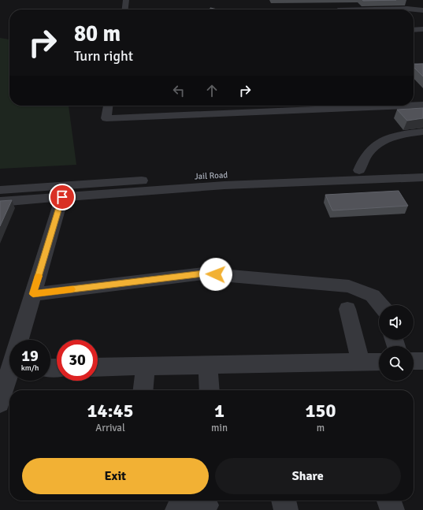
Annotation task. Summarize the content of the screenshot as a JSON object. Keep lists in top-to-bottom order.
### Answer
{
  "streets": {
    "street": ["Jail Road"]
  },
  "page": {
    "turn": ["80 m", "Turn right"],
    "speed": "19 km/h",
    "limit": "30",
    "eta": [
      "14:45",
      "Arrival",
      "1",
      "min",
      "150",
      "m"
    ],
    "buttons": ["Exit", "Share"]
  }
}
